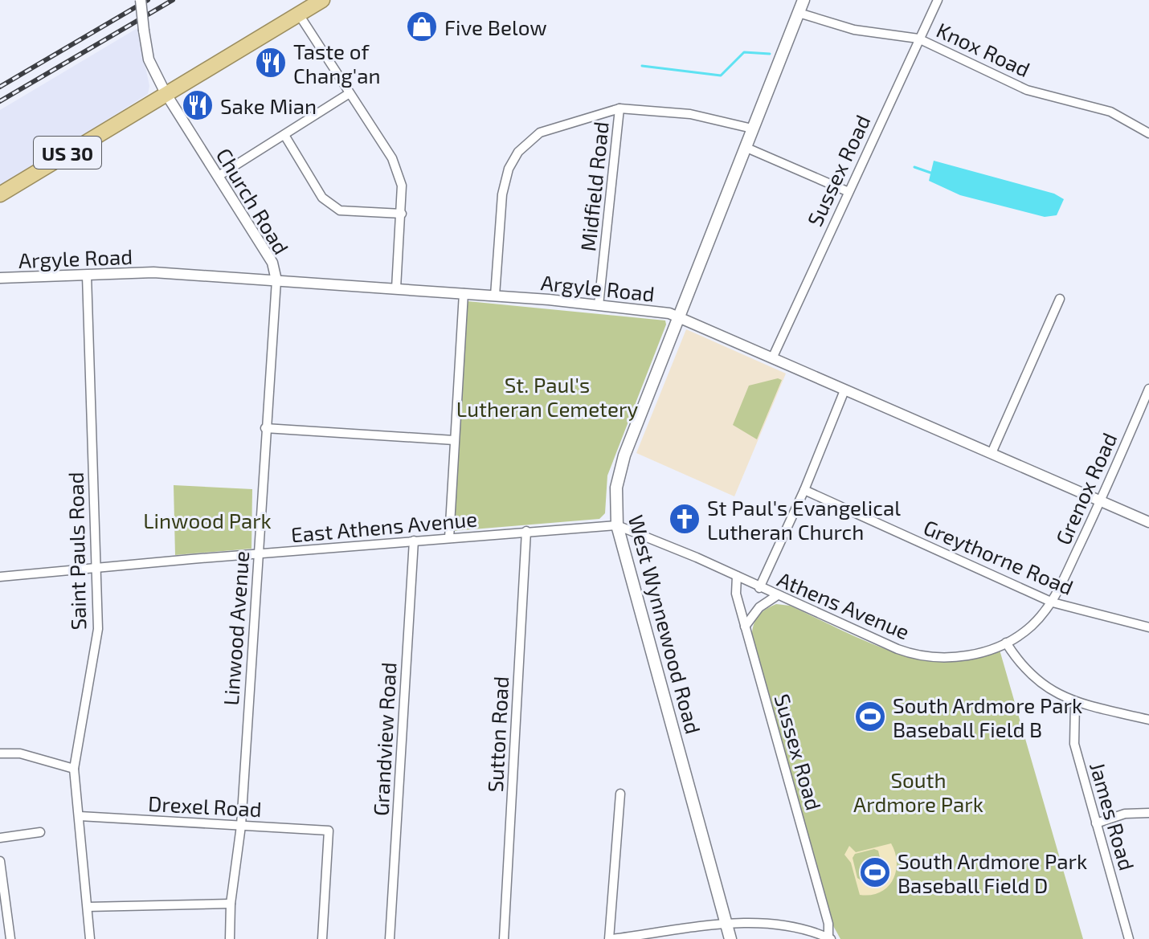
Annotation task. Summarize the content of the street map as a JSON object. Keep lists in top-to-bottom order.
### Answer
{
  "streets": {
    "highway": ["US 30"],
    "main road": ["West Wynnewood Road"],
    "street": [
      "Knox Road",
      "Sussex Road",
      "Midfield Road",
      "Church Road",
      "Argyle Road",
      "Grenox Road",
      "East Athens Avenue",
      "Saint Pauls Road",
      "Greythorne Road",
      "Athens Avenue",
      "Linwood Avenue",
      "Sutton Road",
      "Grandview Road",
      "Drexel Road",
      "James Road"
    ]
  },
  "crossings": [
    ["Knox Road", "Sussex Road"],
    ["Knox Road", "West Wynnewood Road"],
    ["US 30", "Church Road"],
    ["Sussex Road", "Argyle Road"],
    ["Sussex Road", "Athens Avenue"],
    ["Midfield Road", "Argyle Road"],
    ["Church Road", "Argyle Road"],
    ["Church Road", "Linwood Avenue"],
    ["Argyle Road", "Grenox Road"],
    ["Argyle Road", "Saint Pauls Road"],
    ["Argyle Road", "West Wynnewood Road"],
    ["Argyle Road", "Linwood Avenue"],
    ["Grenox Road", "Greythorne Road"],
    ["Grenox Road", "Athens Avenue"],
    ["East Athens Avenue", "Saint Pauls Road"],
    ["East Athens Avenue", "Athens Avenue"],
    ["East Athens Avenue", "West Wynnewood Road"],
    ["East Athens Avenue", "Linwood Avenue"],
    ["East Athens Avenue", "Sutton Road"],
    ["East Athens Avenue", "Grandview Road"],
    ["Saint Pauls Road", "Drexel Road"],
    ["Greythorne Road", "Athens Avenue"],
    ["Athens Avenue", "West Wynnewood Road"],
    ["Linwood Avenue", "Drexel Road"]
  ],
  "parks": ["St. Paul's Lutheran Cemetery", "Linwood Park", "South Ardmore Park"],
  "places": {
    "shop": ["Five Below"],
    "restaurant": ["Taste of Chang'an", "Sake Mian"],
    "church": ["St Paul's Evangelical Lutheran Church"],
    "sports": ["South Ardmore Park Baseball Field B", "South Ardmore Park Baseball Field D"]
  }
}
